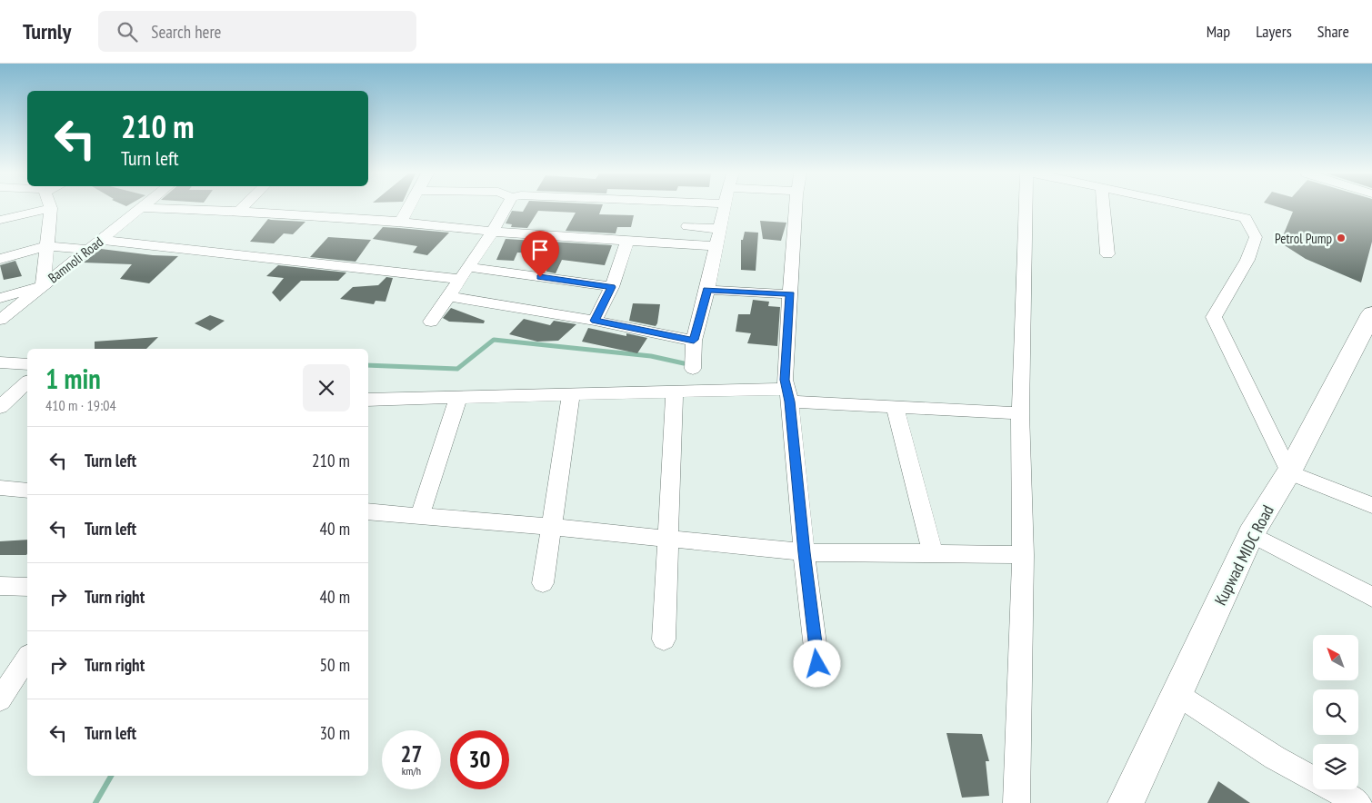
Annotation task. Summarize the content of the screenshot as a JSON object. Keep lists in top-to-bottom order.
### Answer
{
  "streets": {
    "main road": ["Kupwad MIDC Road"],
    "street": ["Bamnoli Road"]
  },
  "places": ["Petrol Pump"],
  "north": "top left",
  "page": {
    "header": "Turnly",
    "search": "Search here",
    "nav": ["Map", "Layers", "Share"],
    "turn": ["210 m", "Turn left"],
    "heading": ["1 min", "410 m · 19:04"],
    "list": [
      {
        "name": "Turn left",
        "value": "210 m"
      },
      {
        "name": "Turn left",
        "value": "40 m"
      },
      {
        "name": "Turn right",
        "value": "40 m"
      },
      {
        "name": "Turn right",
        "value": "50 m"
      },
      {
        "name": "Turn left",
        "value": "30 m"
      }
    ],
    "speed": "27 km/h",
    "limit": "30"
  }
}
